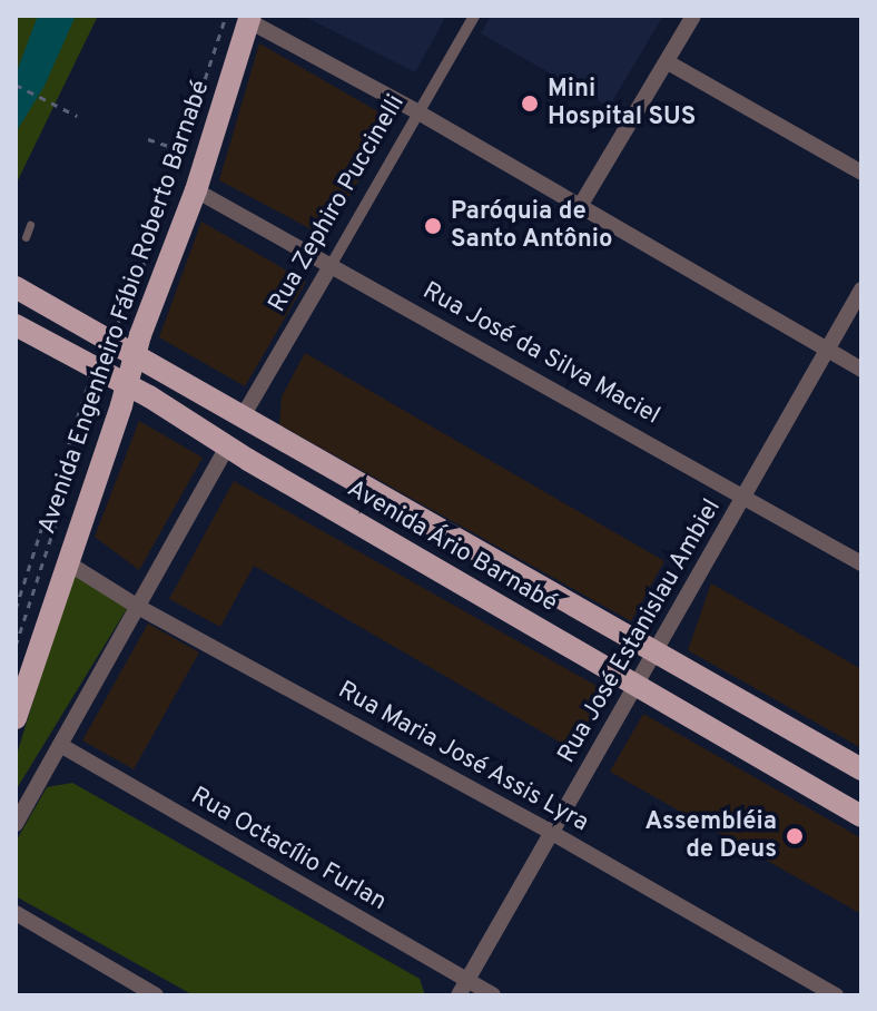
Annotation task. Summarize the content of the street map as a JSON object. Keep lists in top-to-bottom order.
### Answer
{
  "streets": {
    "main road": ["Avenida Engenheiro Fábio Roberto Barnabé", "Avenida Ário Barnabé"],
    "street": [
      "Rua Zephiro Puccinelli",
      "Rua José da Silva Maciel",
      "Rua José Estanislau Ambiel",
      "Rua Maria José Assis Lyra",
      "Rua Octacílio Furlan"
    ]
  },
  "crossings": [
    ["Rua Zephiro Puccinelli", "Rua José da Silva Maciel"],
    ["Rua Zephiro Puccinelli", "Avenida Ário Barnabé"],
    ["Avenida Engenheiro Fábio Roberto Barnabé", "Rua José da Silva Maciel"],
    ["Avenida Engenheiro Fábio Roberto Barnabé", "Avenida Ário Barnabé"],
    ["Avenida Engenheiro Fábio Roberto Barnabé", "Rua Maria José Assis Lyra"],
    ["Rua José da Silva Maciel", "Rua José Estanislau Ambiel"],
    ["Avenida Ário Barnabé", "Rua José Estanislau Ambiel"],
    ["Rua José Estanislau Ambiel", "Rua Maria José Assis Lyra"],
    ["Rua José Estanislau Ambiel", "Rua Octacílio Furlan"]
  ],
  "places": ["Mini Hospital SUS", "Paróquia de Santo Antônio", "Assembléia de Deus"]
}
